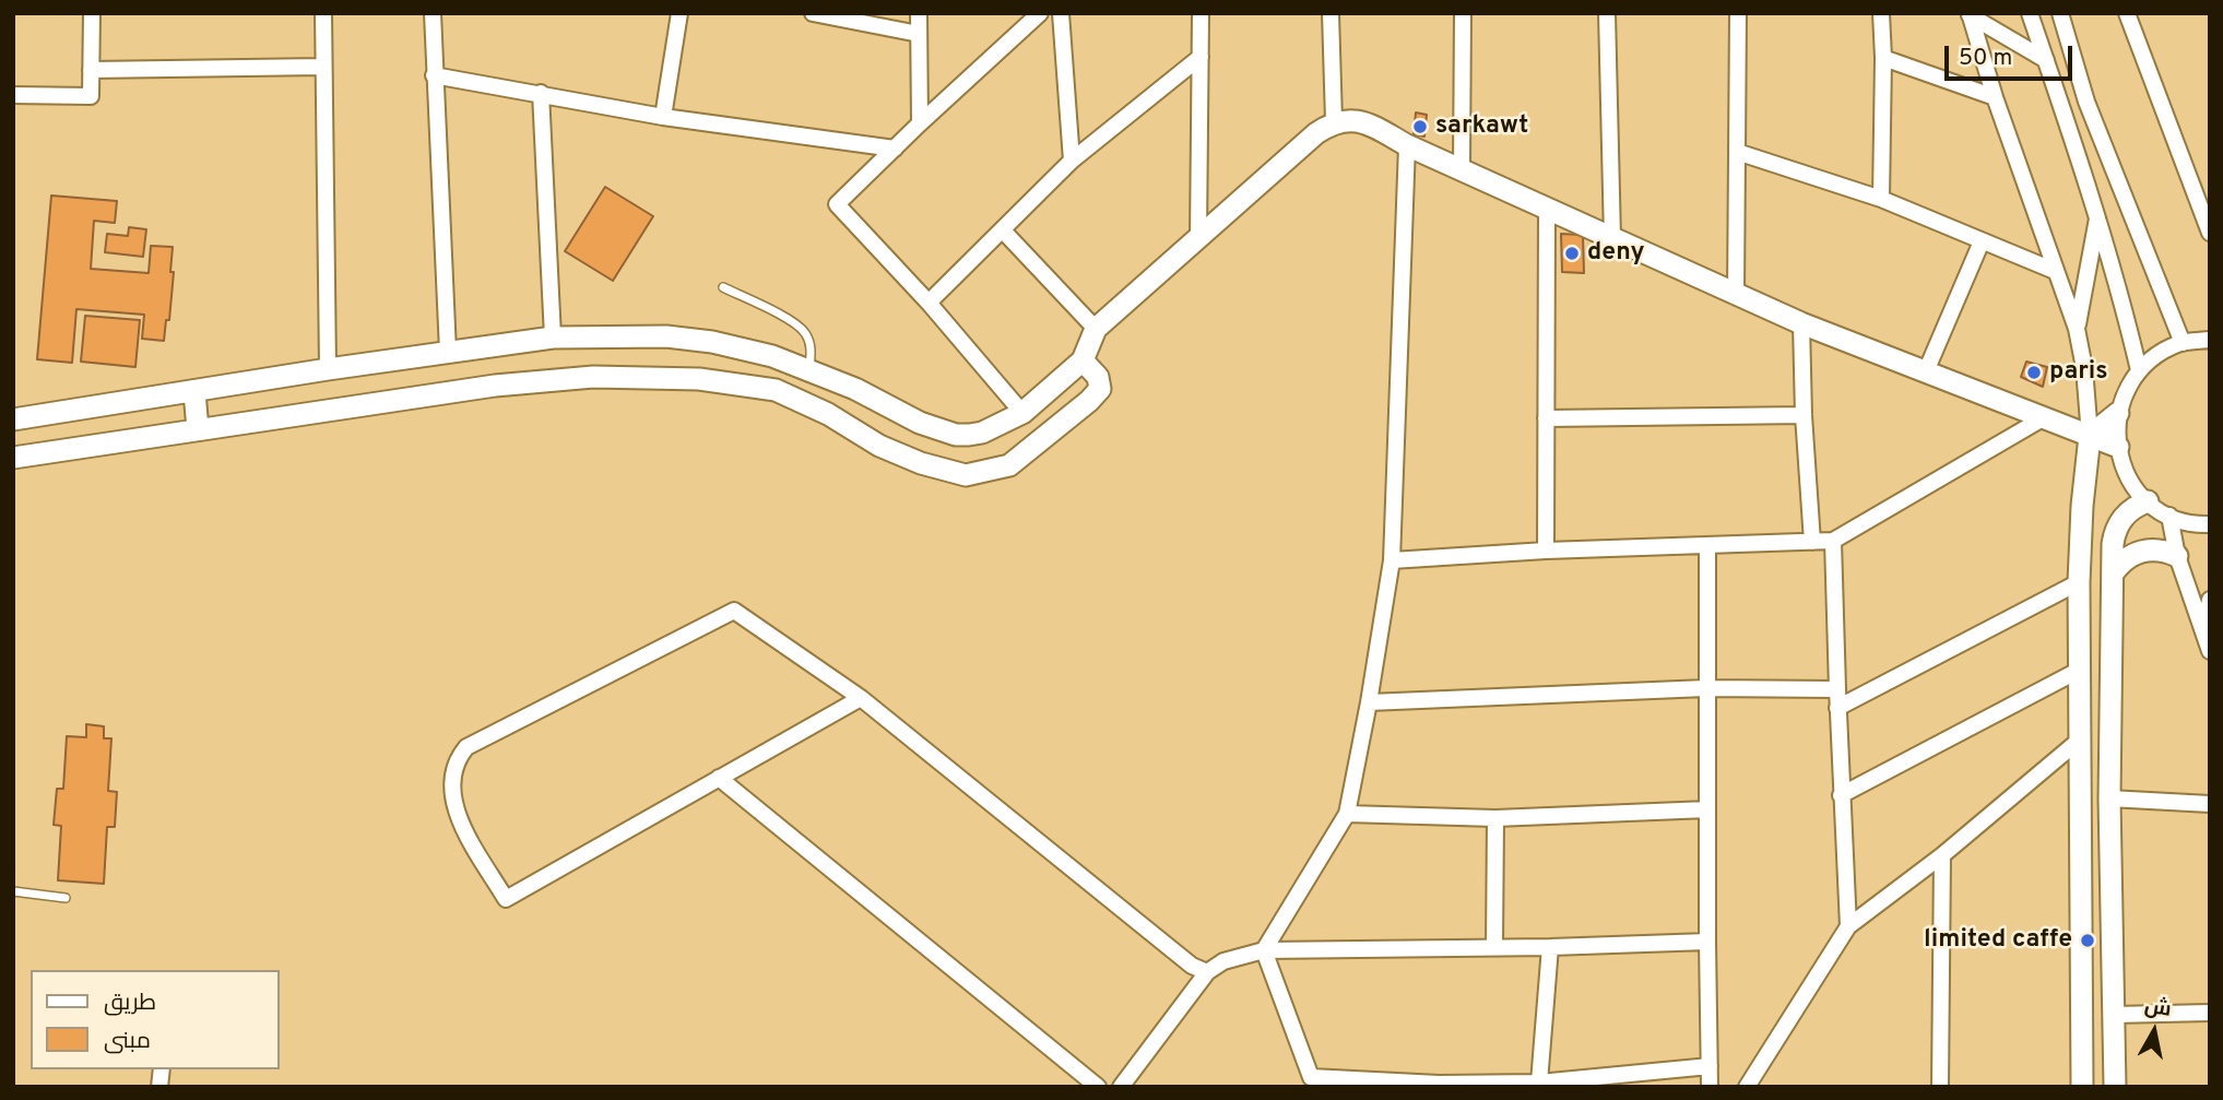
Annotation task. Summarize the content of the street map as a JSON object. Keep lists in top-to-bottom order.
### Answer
{
  "places": [
    "sarkawt",
    "deny",
    "paris",
    "limited caffe"
  ],
  "legend": ["طريق", "مبنى"],
  "scale_bar": "50 m",
  "north": "top"
}
